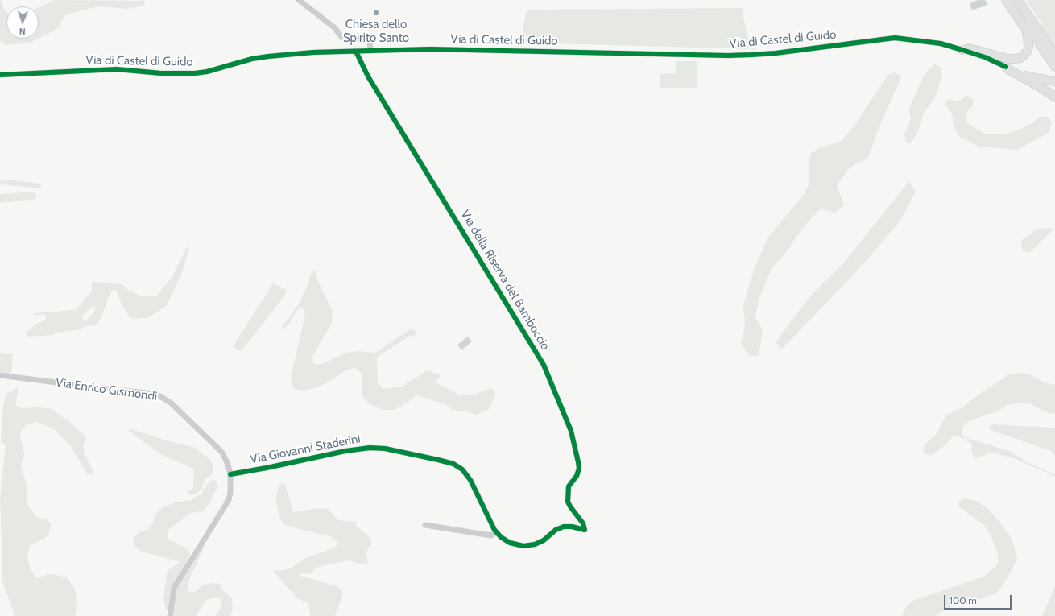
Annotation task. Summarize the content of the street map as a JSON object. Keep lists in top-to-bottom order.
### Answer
{
  "streets": {
    "street": [
      "Via di Castel di Guido",
      "Via della Riserva del Bamboccio",
      "Via Enrico Gismondi",
      "Via Giovanni Staderini"
    ]
  },
  "crossings": [
    ["Via di Castel di Guido", "Via della Riserva del Bamboccio"],
    ["Via della Riserva del Bamboccio", "Via Giovanni Staderini"],
    ["Via Enrico Gismondi", "Via Giovanni Staderini"]
  ],
  "places": ["Chiesa dello Spirito Santo"],
  "scale_bar": "100 m",
  "north": "bottom"
}
